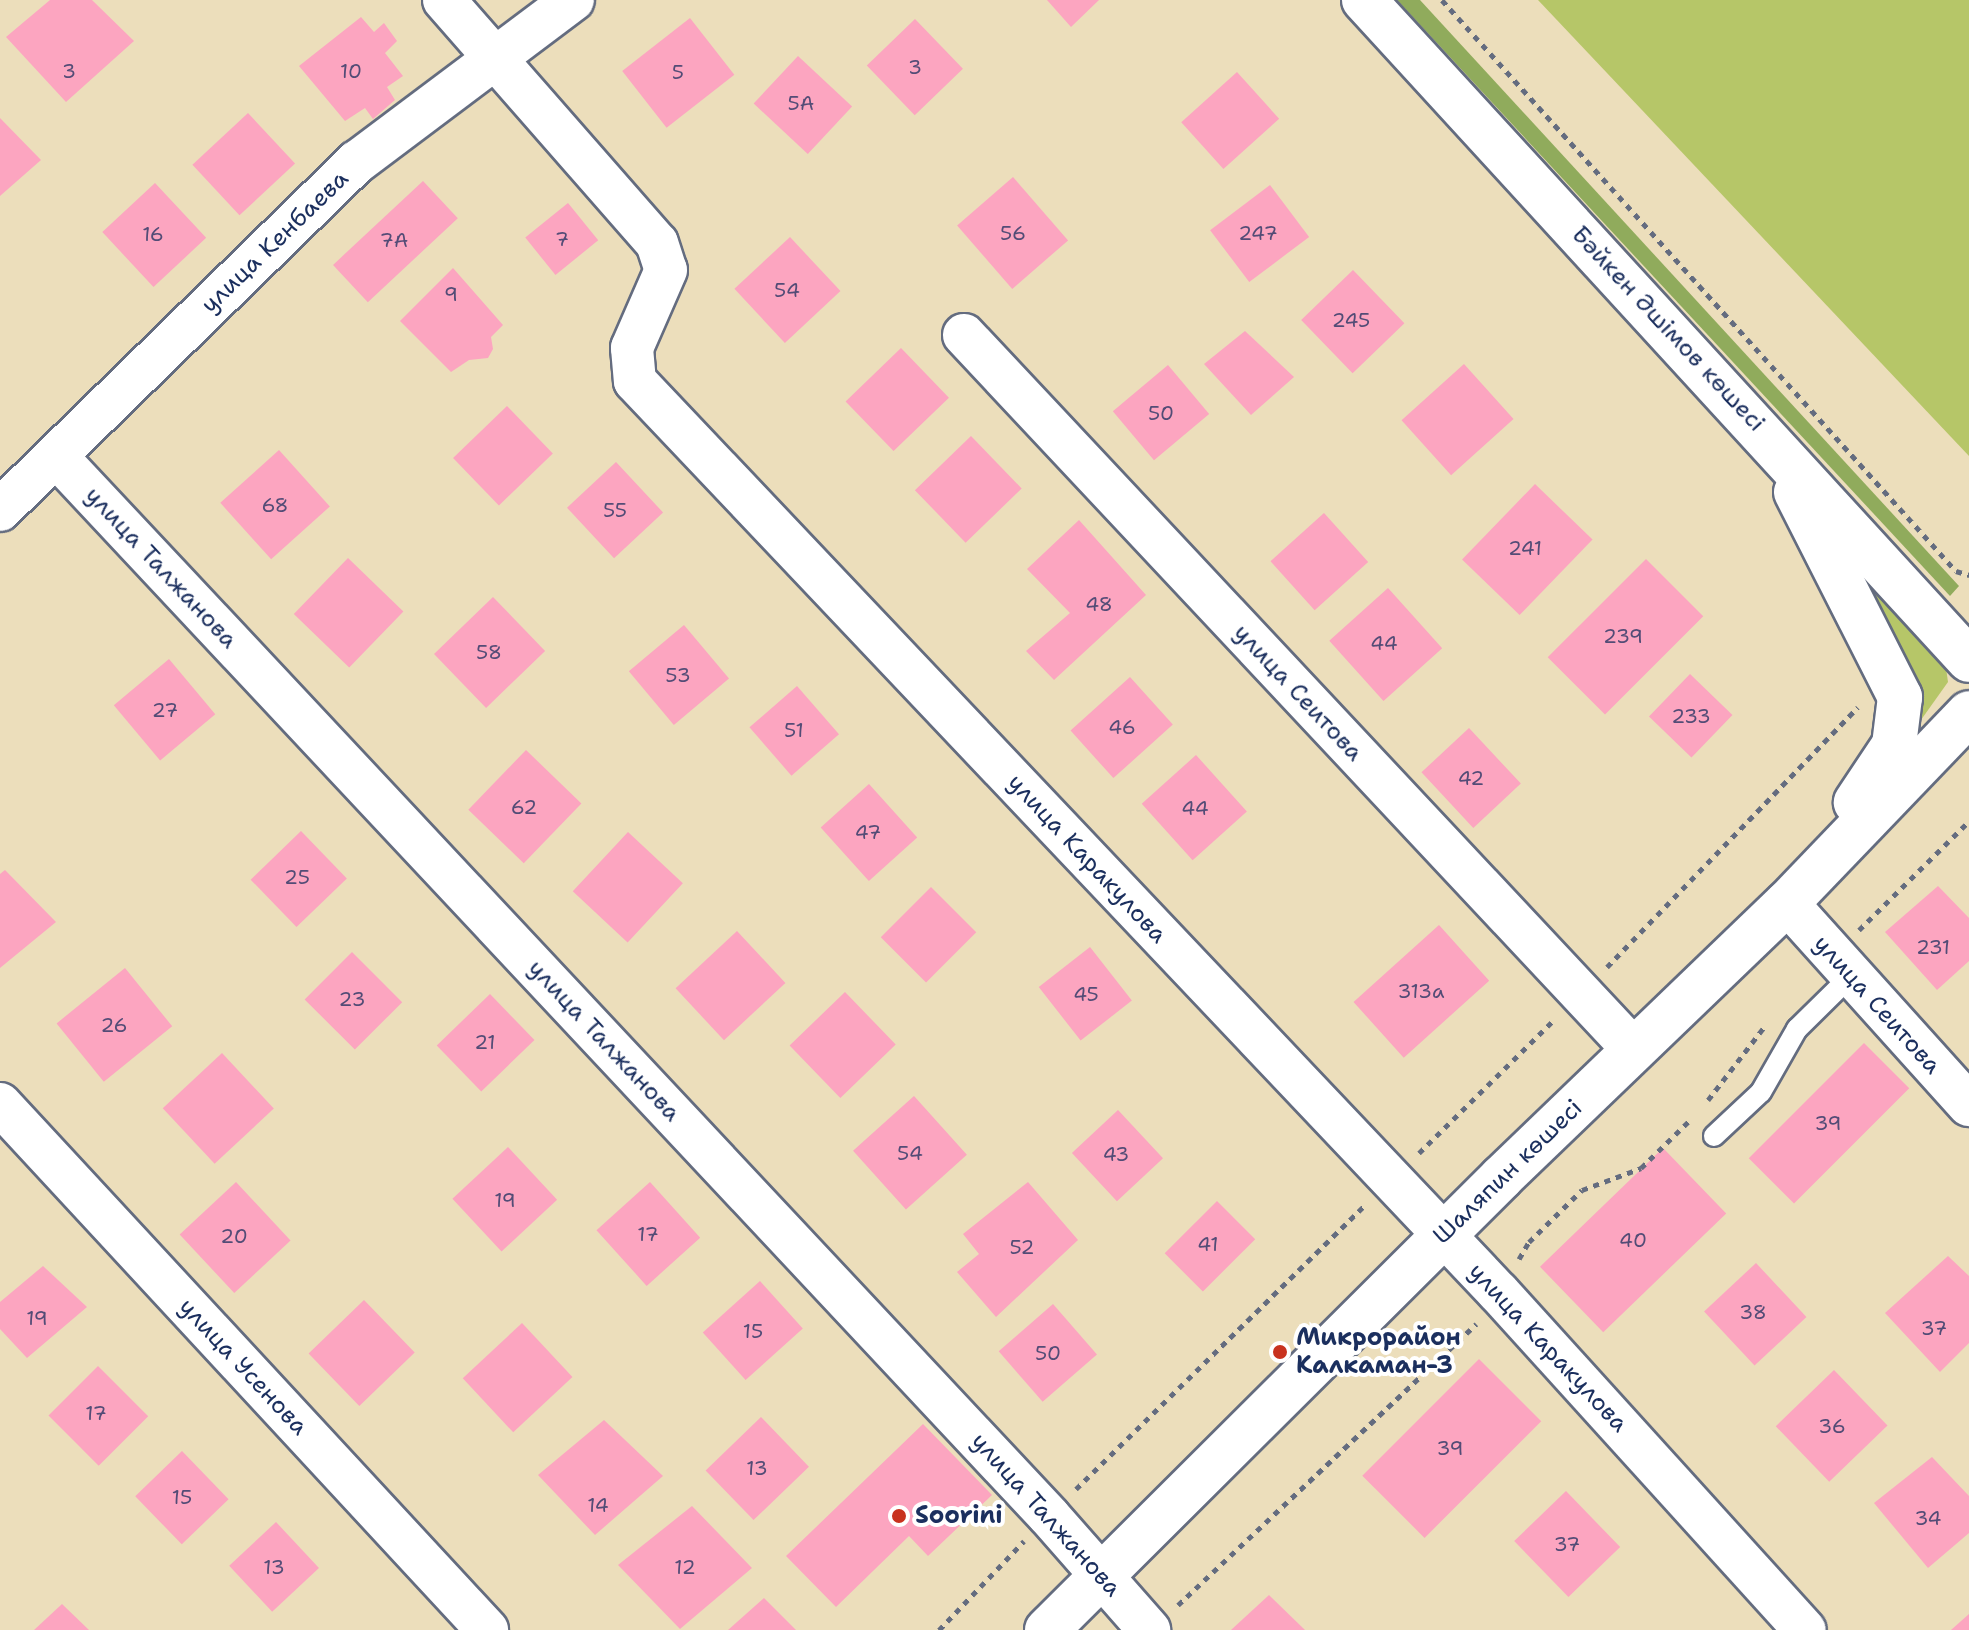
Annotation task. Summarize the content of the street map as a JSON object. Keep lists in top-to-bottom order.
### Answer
{
  "streets": {
    "main road": ["Бәйкен Әшімов көшесі", "Шаляпин көшесі"],
    "street": [
      "улица Кенбаева",
      "улица Талжанова",
      "улица Сеитова",
      "улица Каракулова",
      "улица Усенова"
    ]
  },
  "crossings": [
    ["улица Кенбаева", "улица Талжанова"],
    ["улица Кенбаева", "улица Каракулова"],
    ["улица Талжанова", "Шаляпин көшесі"],
    ["улица Сеитова", "Шаляпин көшесі"],
    ["улица Каракулова", "Шаляпин көшесі"]
  ],
  "places": ["Микрорайон Калкаман-3", "Soorini"],
  "house_numbers": [
    "3",
    "3",
    "10",
    "5",
    "5А",
    "56",
    "247",
    "16",
    "7",
    "7А",
    "54",
    "9",
    "245",
    "50",
    "68",
    "55",
    "241",
    "48",
    "239",
    "44",
    "58",
    "53",
    "27",
    "233",
    "46",
    "51",
    "42",
    "62",
    "44",
    "47",
    "25",
    "231",
    "313а",
    "45",
    "23",
    "26",
    "21",
    "39",
    "54",
    "43",
    "19",
    "17",
    "20",
    "40",
    "41",
    "52",
    "38",
    "19",
    "37",
    "15",
    "50",
    "17",
    "36",
    "39",
    "13",
    "15",
    "14",
    "34",
    "37",
    "13",
    "12"
  ]
}
